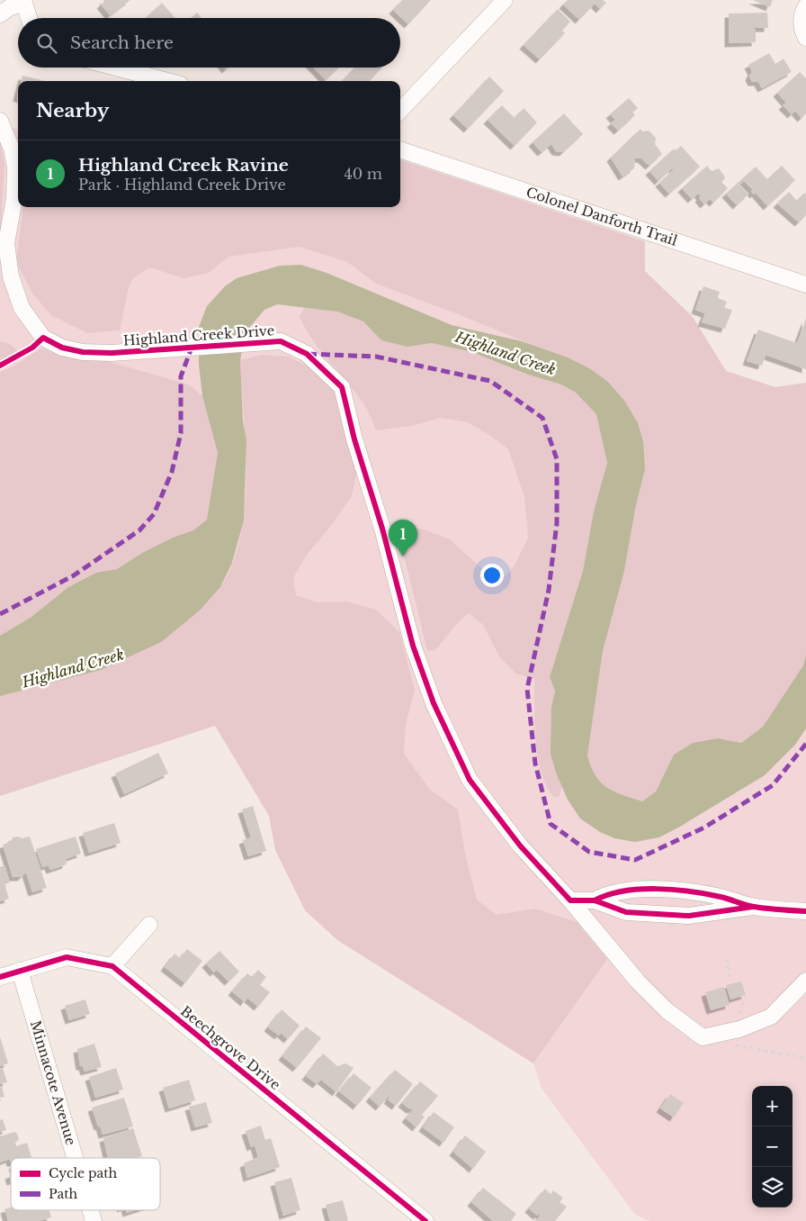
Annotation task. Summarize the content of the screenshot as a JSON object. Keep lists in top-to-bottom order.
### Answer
{
  "streets": {
    "street": [
      "Colonel Danforth Trail",
      "Highland Creek Drive",
      "Beechgrove Drive",
      "Minnacote Avenue"
    ]
  },
  "crossings": [
    ["Beechgrove Drive", "Minnacote Avenue"]
  ],
  "water": ["Highland Creek"],
  "legend": ["Cycle path", "Path"],
  "page": {
    "search": "Search here",
    "heading": "Nearby",
    "list": [
      {
        "mark": "1",
        "name": "Highland Creek Ravine",
        "note": "Park · Highland Creek Drive",
        "value": "40 m"
      }
    ],
    "pins": "1",
    "map_buttons": ["+", "−"]
  }
}
